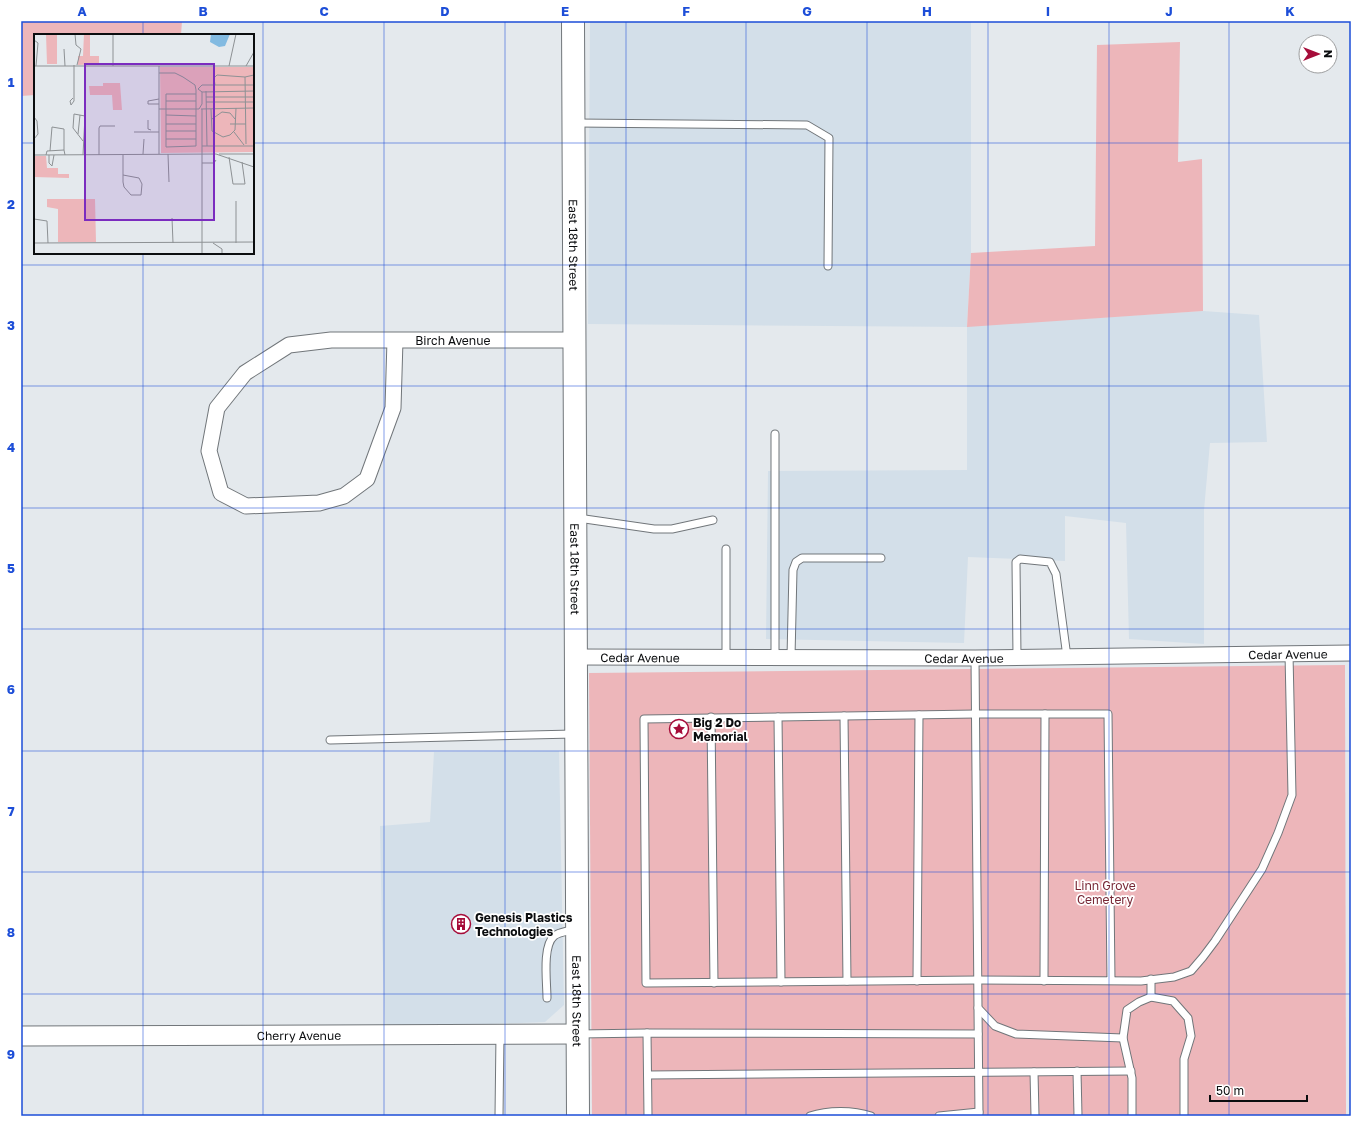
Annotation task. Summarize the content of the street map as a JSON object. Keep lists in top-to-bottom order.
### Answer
{
  "streets": {
    "main road": ["East 18th Street"],
    "street": ["Birch Avenue", "Cedar Avenue", "Cherry Avenue"]
  },
  "crossings": [
    ["East 18th Street", "Birch Avenue"],
    ["East 18th Street", "Cedar Avenue"],
    ["East 18th Street", "Cherry Avenue"]
  ],
  "parks": ["Linn Grove Cemetery"],
  "places": {
    "place": ["Big 2 Do Memorial"],
    "building": ["Genesis Plastics Technologies"]
  },
  "scale_bar": "50 m",
  "north": "right",
  "grid": {
    "columns": [
      "A",
      "B",
      "C",
      "D",
      "E",
      "F",
      "G",
      "H",
      "I",
      "J",
      "K"
    ],
    "rows": [
      "1",
      "2",
      "3",
      "4",
      "5",
      "6",
      "7",
      "8",
      "9"
    ]
  }
}
